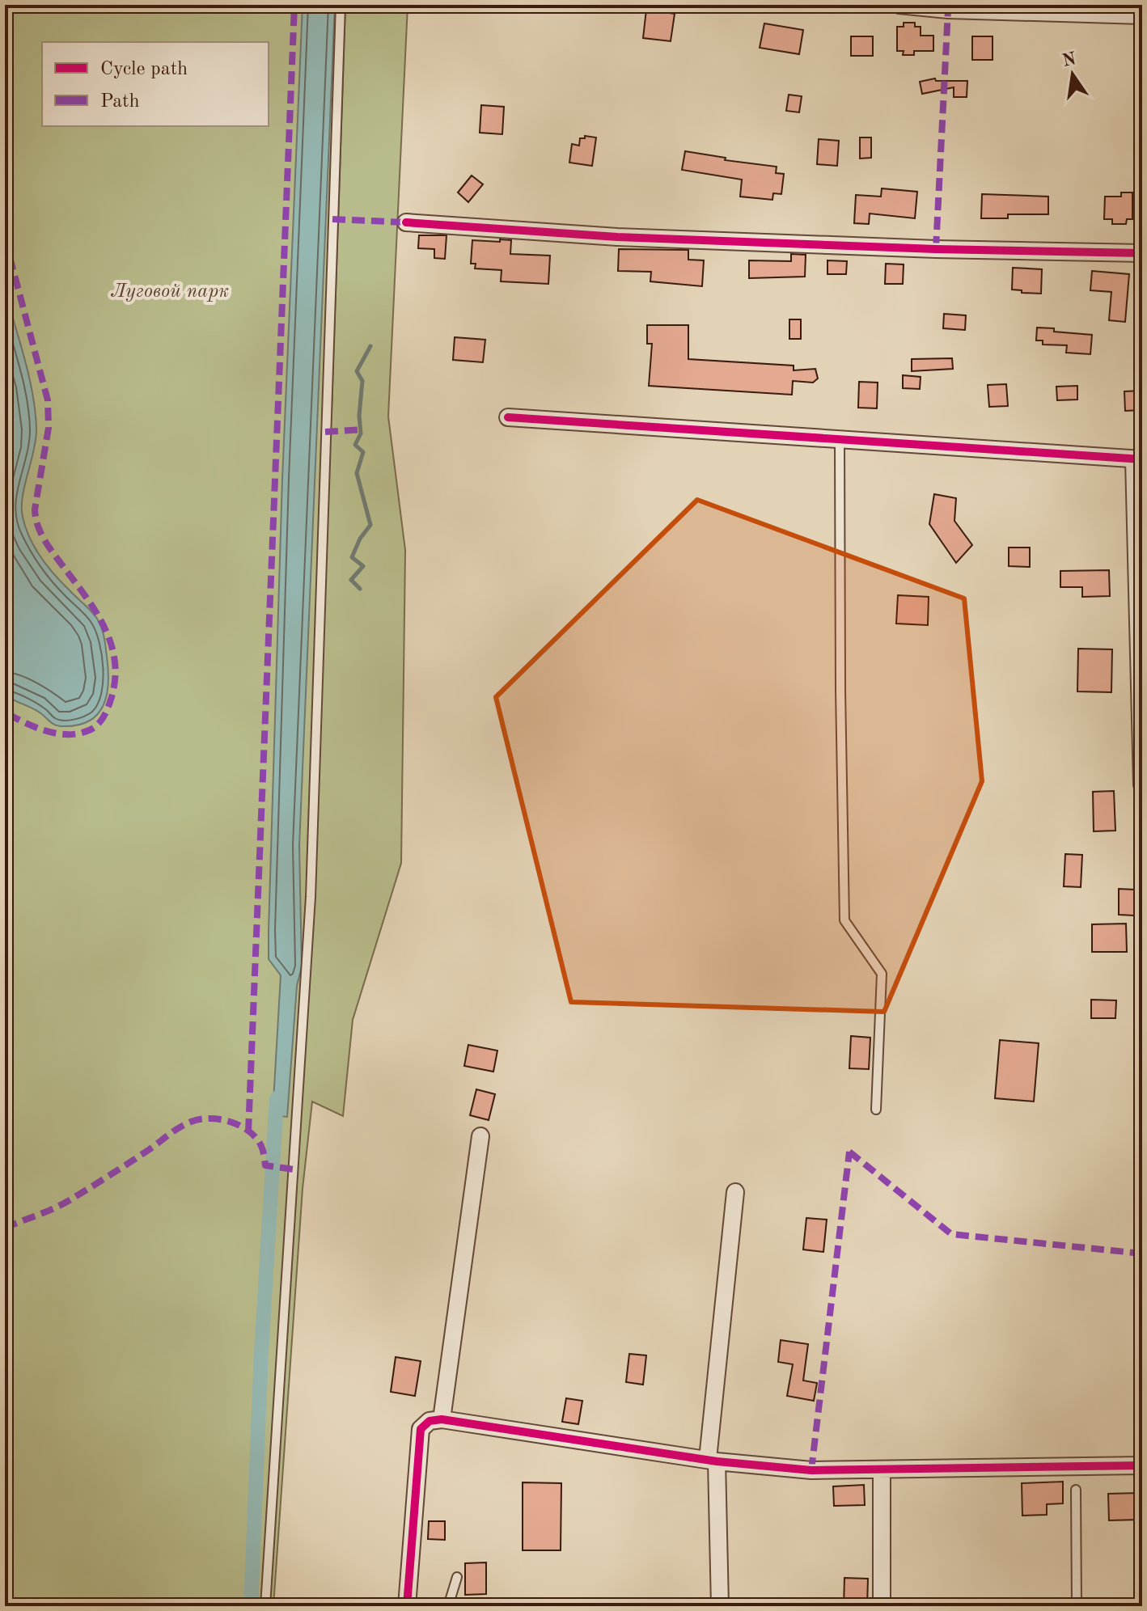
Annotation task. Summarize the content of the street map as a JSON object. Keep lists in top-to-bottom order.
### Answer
{
  "parks": ["Луговой парк"],
  "legend": ["Cycle path", "Path"],
  "north": "top"
}
